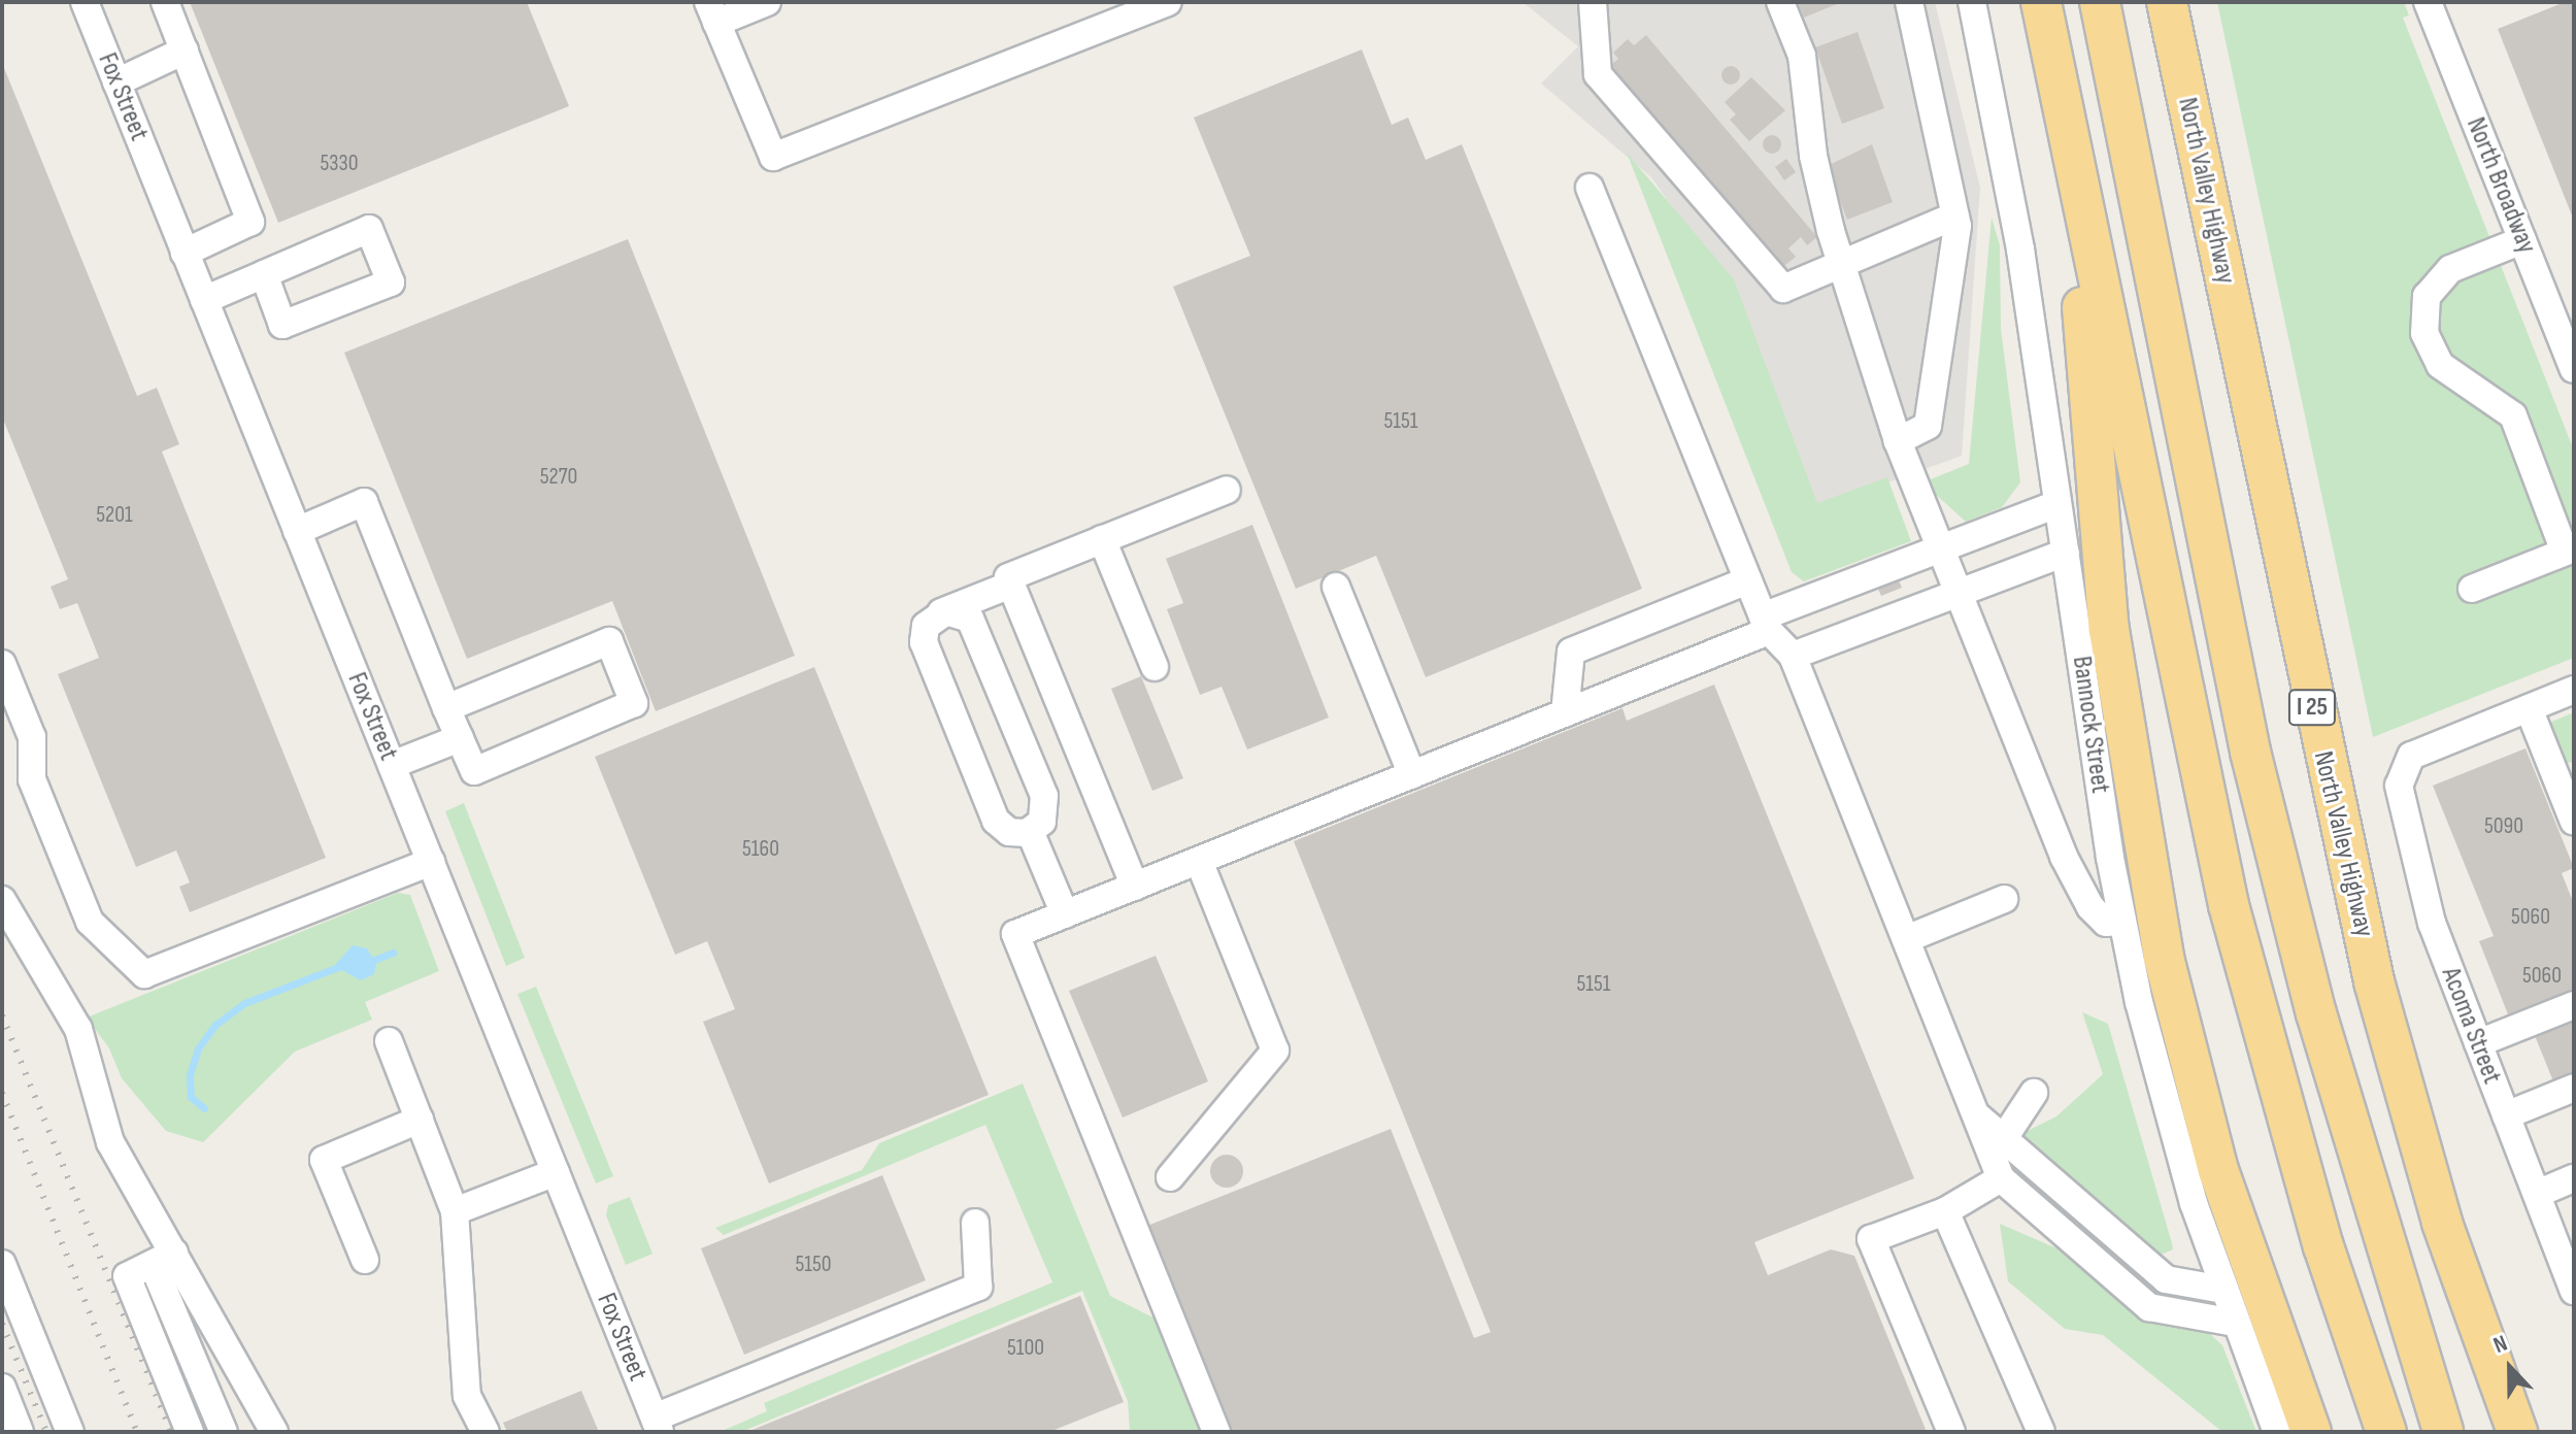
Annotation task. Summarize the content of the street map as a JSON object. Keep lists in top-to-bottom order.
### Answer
{
  "streets": {
    "highway": ["North Valley Highway", "I 25"],
    "street": [
      "Fox Street",
      "North Broadway",
      "Bannock Street",
      "Acoma Street"
    ]
  },
  "house_numbers": [
    "5330",
    "5151",
    "5270",
    "5201",
    "5090",
    "5160",
    "5060",
    "5060",
    "5151",
    "5150",
    "5100"
  ],
  "north": "top"
}
